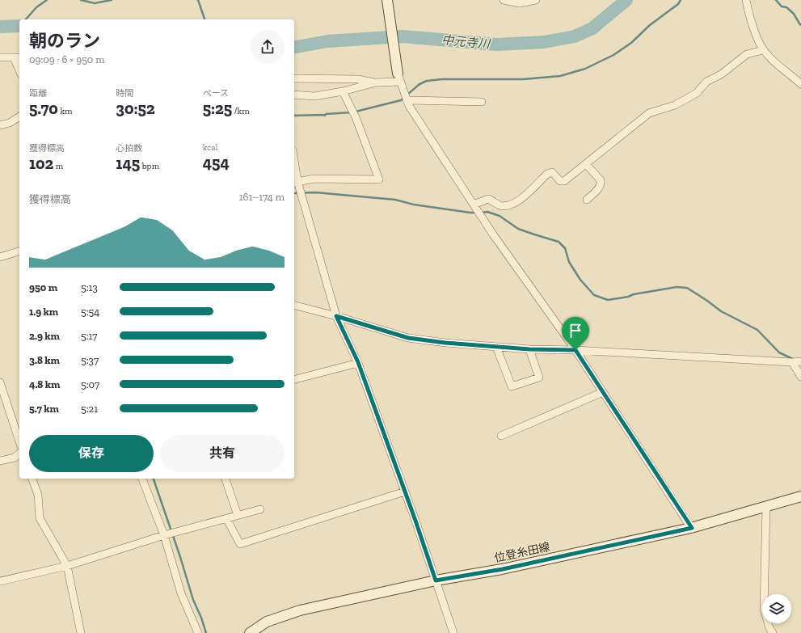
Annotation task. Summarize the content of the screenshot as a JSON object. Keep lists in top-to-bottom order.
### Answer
{
  "streets": {
    "main road": ["位登糸田線"]
  },
  "water": ["中元寺川"],
  "page": {
    "heading": ["朝のラン", "09:09 · 6 × 950 m"],
    "stats": [
      ["距離", "5.70 km"],
      ["時間", "30:52"],
      ["ペース", "5:25 /km"],
      ["獲得標高", "102 m"],
      ["心拍数", "145 bpm"],
      ["kcal", "454"]
    ],
    "chart": ["獲得標高", "161–174 m"],
    "list": [
      {
        "name": "950 m",
        "note": "5:13"
      },
      {
        "name": "1.9 km",
        "note": "5:54"
      },
      {
        "name": "2.9 km",
        "note": "5:17"
      },
      {
        "name": "3.8 km",
        "note": "5:37"
      },
      {
        "name": "4.8 km",
        "note": "5:07"
      },
      {
        "name": "5.7 km",
        "note": "5:21"
      }
    ],
    "buttons": ["保存", "共有"]
  }
}
